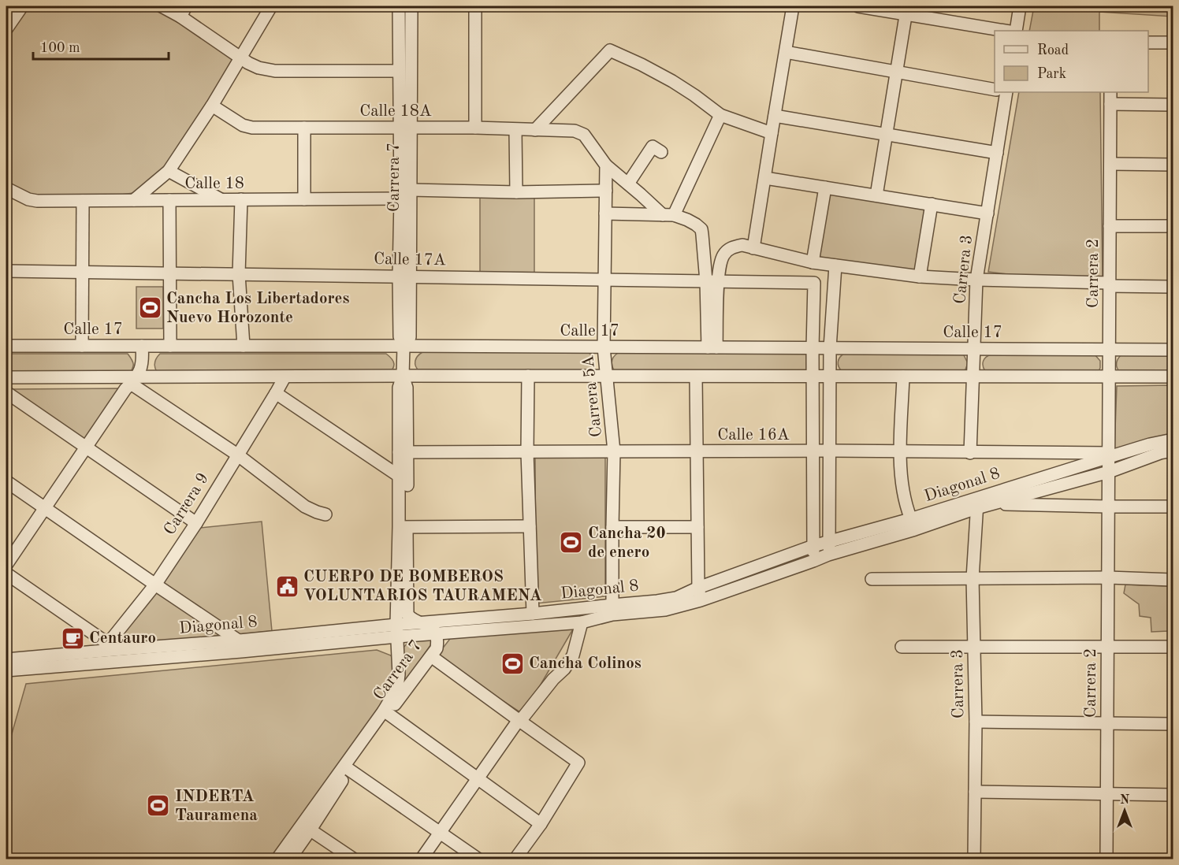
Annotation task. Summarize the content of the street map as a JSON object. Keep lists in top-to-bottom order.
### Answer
{
  "streets": {
    "street": [
      "Calle 18A",
      "Carrera 7",
      "Calle 18",
      "Calle 17A",
      "Carrera 3",
      "Carrera 2",
      "Calle 17",
      "Carrera 5A",
      "Calle 16A",
      "Diagonal 8",
      "Carrera 9"
    ]
  },
  "crossings": [
    ["Calle 18A", "Carrera 7"],
    ["Calle 18A", "Carrera 5A"],
    ["Carrera 7", "Calle 18"],
    ["Carrera 7", "Calle 17A"],
    ["Carrera 7", "Calle 17"],
    ["Carrera 7", "Calle 16A"],
    ["Carrera 7", "Diagonal 8"],
    ["Calle 17A", "Calle 17"],
    ["Calle 17A", "Carrera 5A"],
    ["Carrera 3", "Calle 17"],
    ["Carrera 3", "Calle 16A"],
    ["Carrera 3", "Diagonal 8"],
    ["Carrera 2", "Calle 17"],
    ["Carrera 2", "Calle 16A"],
    ["Carrera 2", "Diagonal 8"],
    ["Calle 17", "Carrera 5A"],
    ["Carrera 5A", "Calle 16A"],
    ["Carrera 5A", "Diagonal 8"],
    ["Calle 16A", "Diagonal 8"],
    ["Diagonal 8", "Carrera 9"]
  ],
  "places": {
    "sports": [
      "Cancha Los Libertadores Nuevo Horozonte",
      "Cancha 20 de enero",
      "Cancha Colinos",
      "INDERTA Tauramena"
    ],
    "public building": ["CUERPO DE BOMBEROS VOLUNTARIOS TAURAMENA"],
    "cafe": ["Centauro"]
  },
  "legend": ["Road", "Park"],
  "scale_bar": "100 m",
  "north": "top"
}
